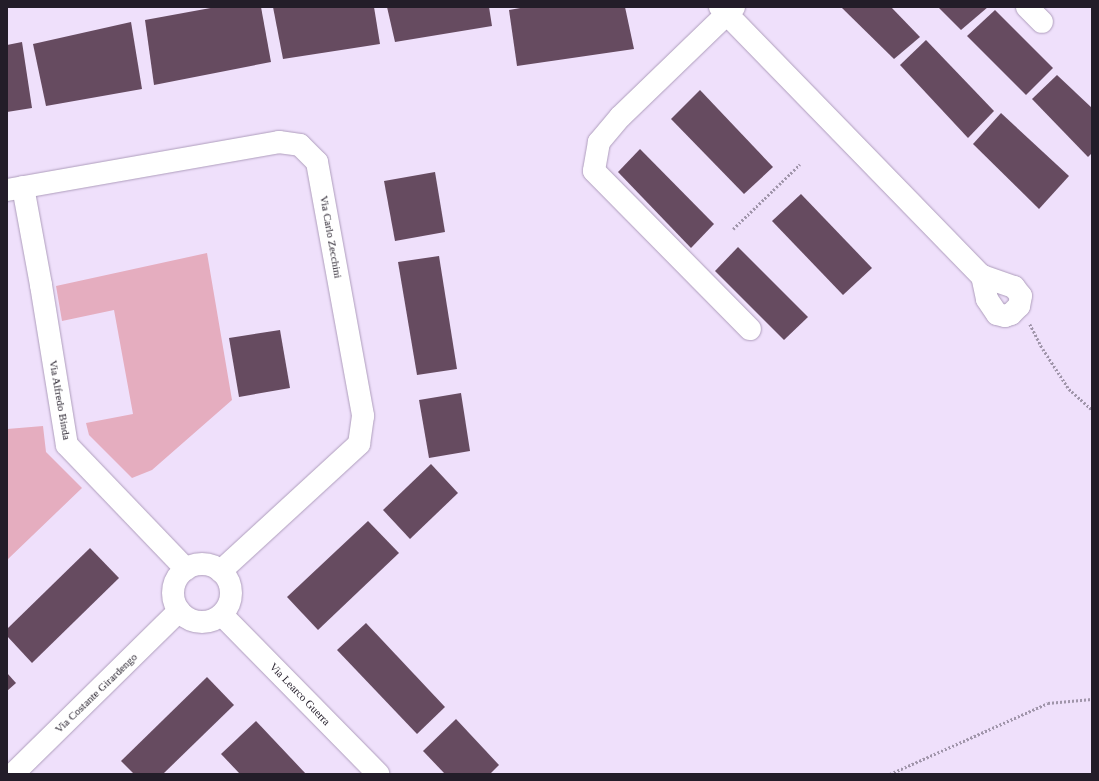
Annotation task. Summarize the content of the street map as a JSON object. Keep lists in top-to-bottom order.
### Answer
{
  "streets": {
    "street": [
      "Via Carlo Zecchini",
      "Via Alfredo Binda",
      "Via Costante Girardengo",
      "Via Learco Guerra"
    ]
  },
  "crossings": [
    ["Via Carlo Zecchini", "Via Alfredo Binda"],
    ["Via Carlo Zecchini", "Via Costante Girardengo"],
    ["Via Carlo Zecchini", "Via Learco Guerra"],
    ["Via Alfredo Binda", "Via Costante Girardengo"],
    ["Via Alfredo Binda", "Via Learco Guerra"],
    ["Via Costante Girardengo", "Via Learco Guerra"]
  ]
}
